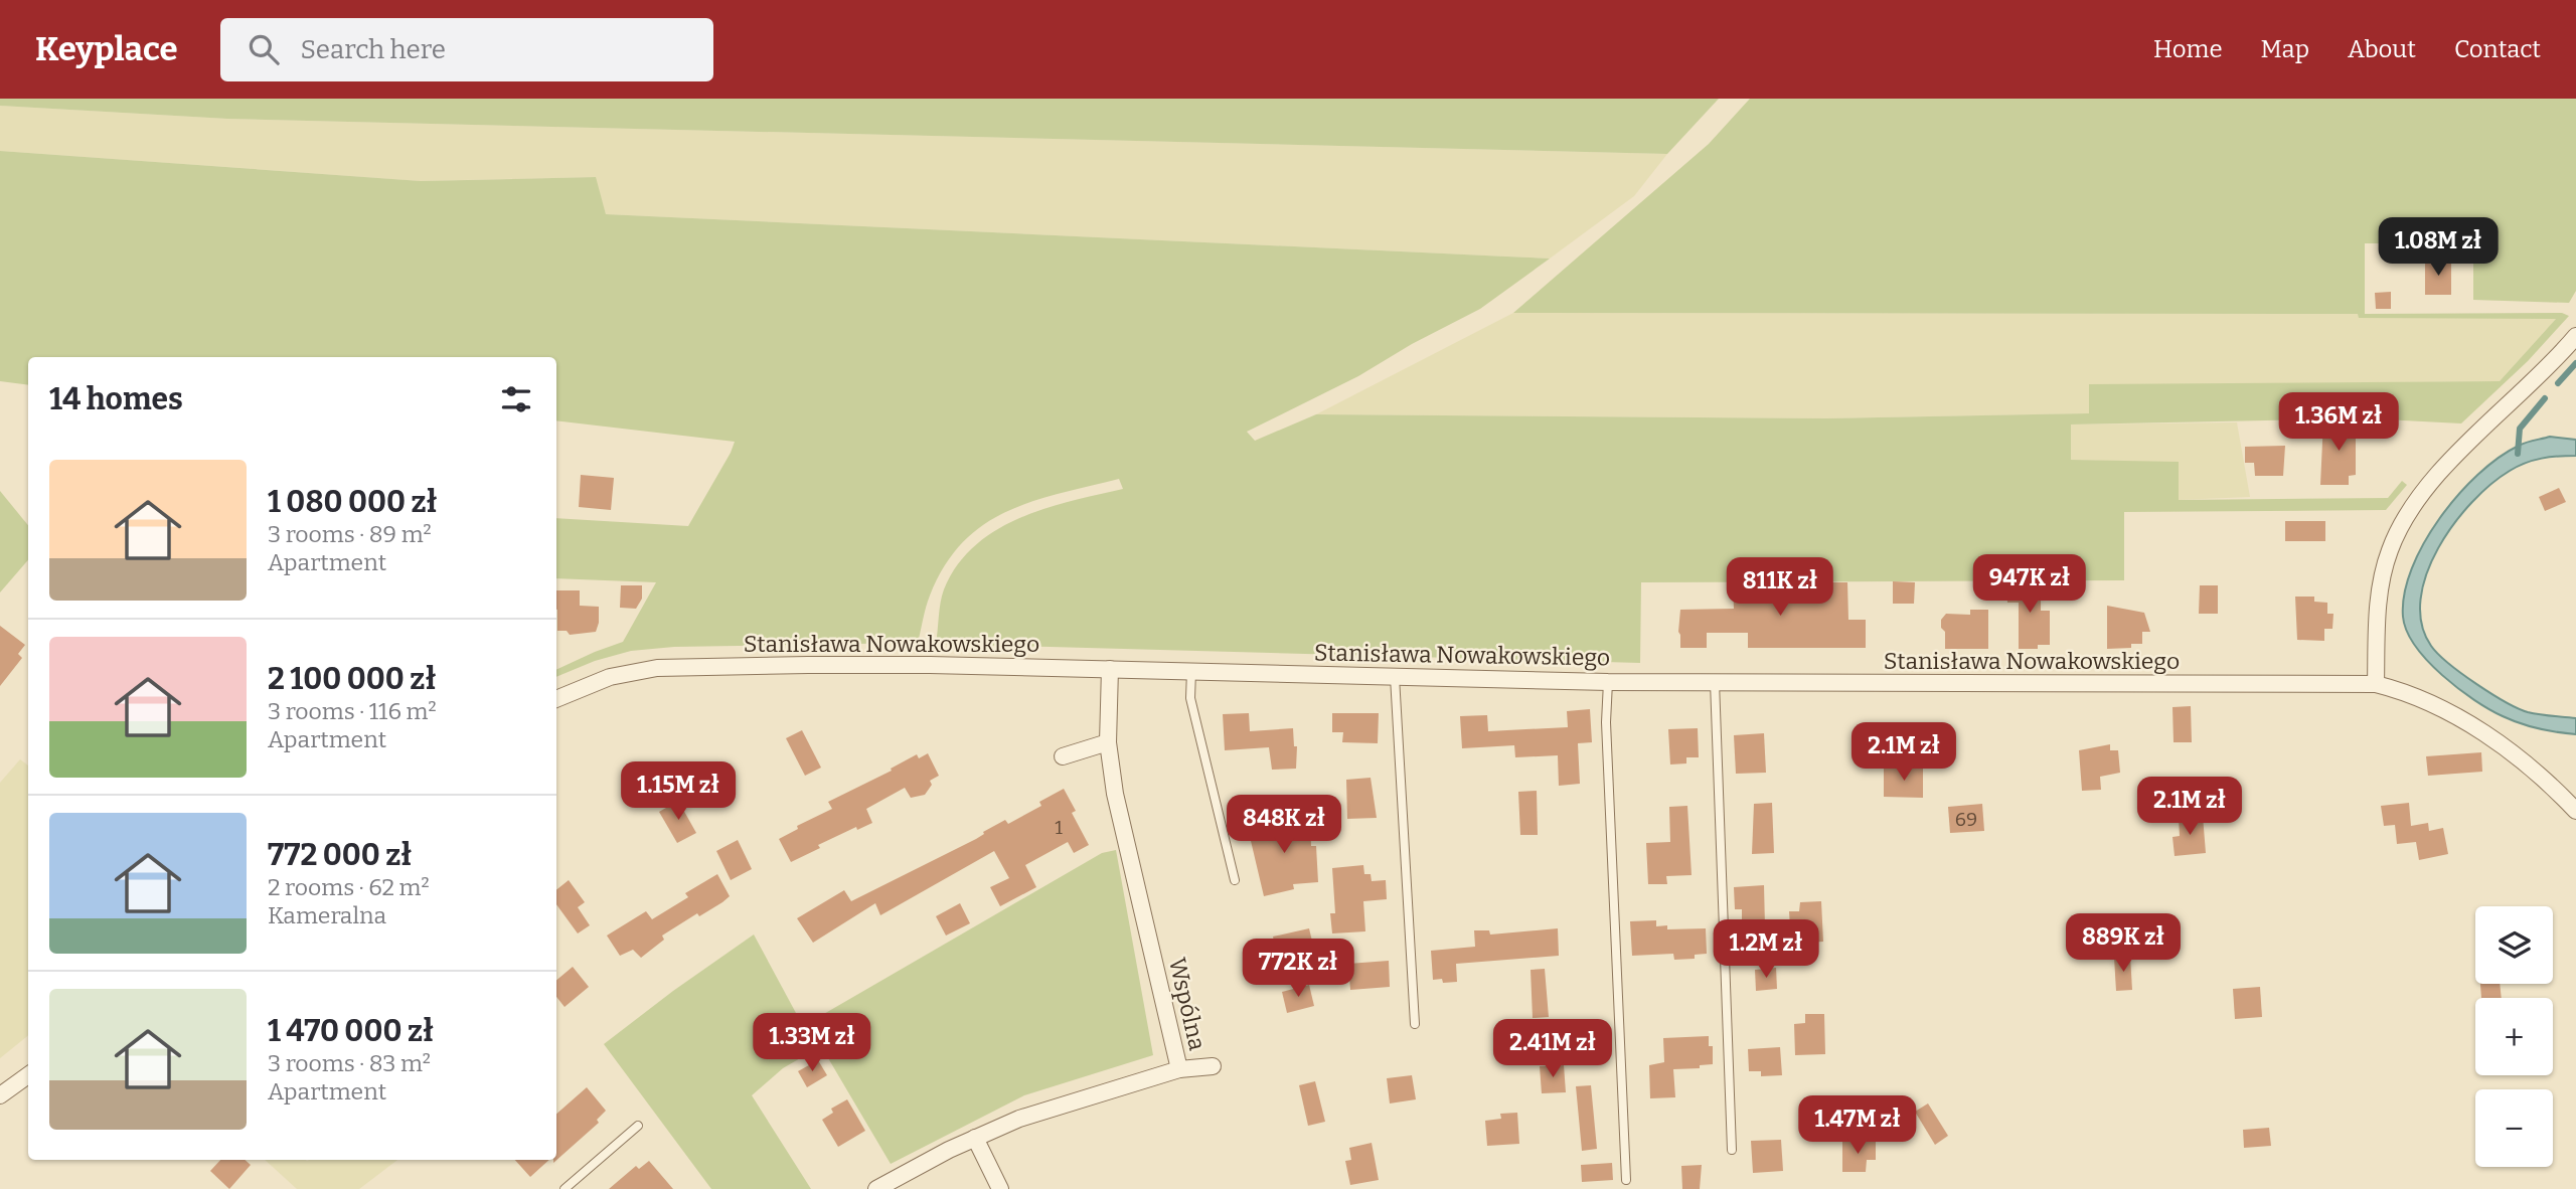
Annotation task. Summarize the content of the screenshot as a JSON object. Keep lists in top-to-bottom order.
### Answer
{
  "streets": {
    "street": ["Stanisława Nowakowskiego", "Wspólna"]
  },
  "crossings": [
    ["Stanisława Nowakowskiego", "Wspólna"]
  ],
  "house_numbers": ["69", "1"],
  "page": {
    "header": "Keyplace",
    "search": "Search here",
    "nav": [
      "Home",
      "Map",
      "About",
      "Contact"
    ],
    "price": [
      "1.08M zł",
      "1.36M zł",
      "947K zł",
      "811K zł",
      "2.1M zł",
      "1.15M zł",
      "2.1M zł",
      "848K zł",
      "889K zł",
      "1.2M zł",
      "772K zł",
      "1.33M zł",
      "2.41M zł",
      "1.47M zł"
    ],
    "heading": "14 homes",
    "list": [
      {
        "name": "1 080 000 zł",
        "note": "3 rooms · 89 m² · Apartment"
      },
      {
        "name": "2 100 000 zł",
        "note": "3 rooms · 116 m² · Apartment"
      },
      {
        "name": "772 000 zł",
        "note": "2 rooms · 62 m² · Kameralna"
      },
      {
        "name": "1 470 000 zł",
        "note": "3 rooms · 83 m² · Apartment"
      }
    ],
    "map_buttons": ["+", "−"]
  }
}
